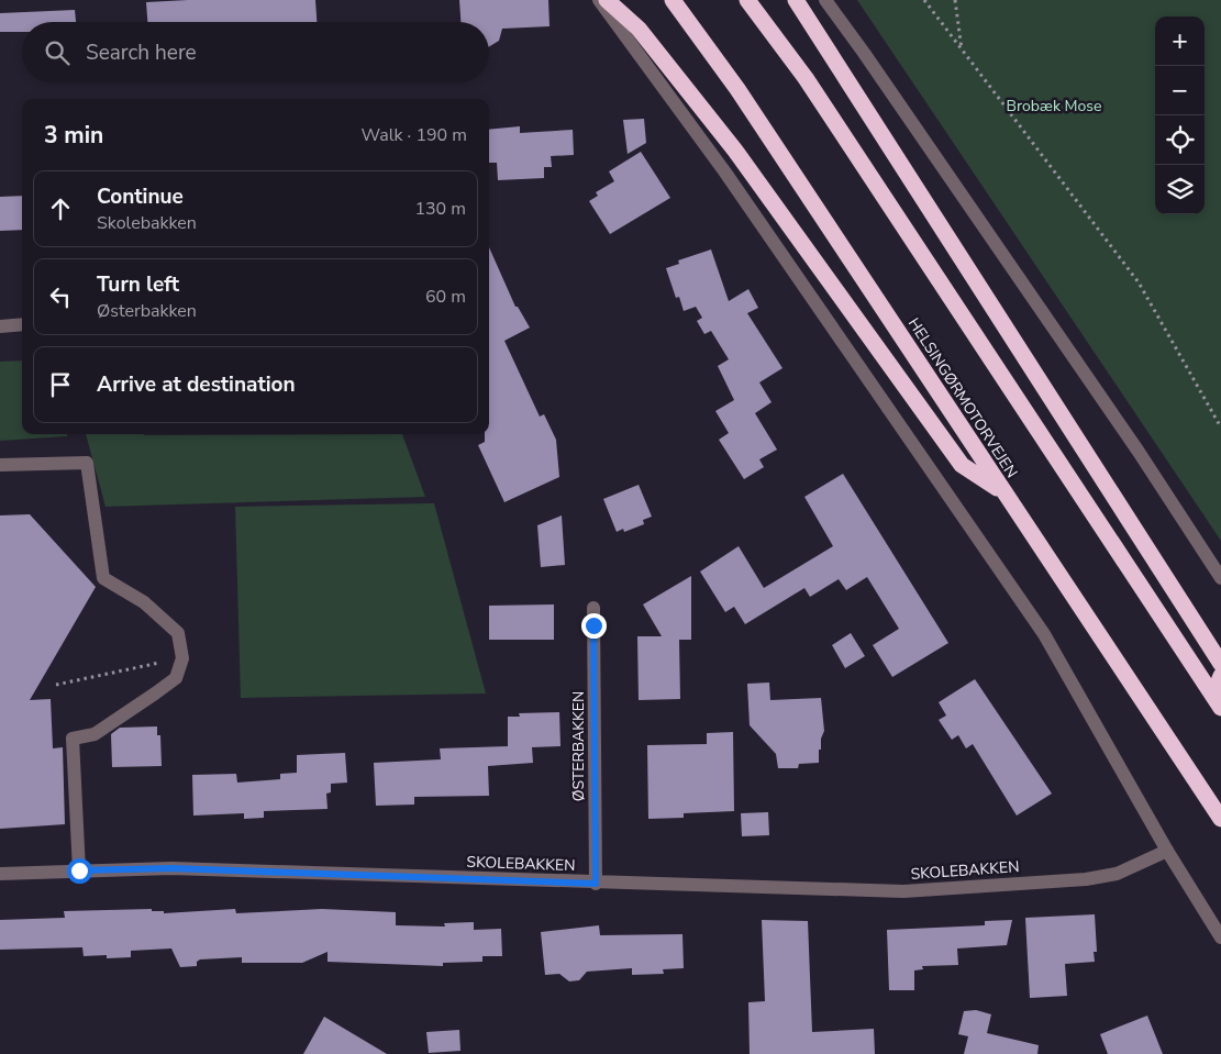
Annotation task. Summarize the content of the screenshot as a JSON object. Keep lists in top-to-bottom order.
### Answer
{
  "streets": {
    "highway": ["HELSINGØRMOTORVEJEN"],
    "street": ["ØSTERBAKKEN", "SKOLEBAKKEN"]
  },
  "crossings": [
    ["ØSTERBAKKEN", "SKOLEBAKKEN"]
  ],
  "parks": ["Brobæk Mose"],
  "page": {
    "map_buttons": ["+", "−"],
    "search": "Search here",
    "heading": ["3 min", "Walk · 190 m"],
    "list": [
      ["Continue", "Skolebakken", "130 m"],
      ["Turn left", "Østerbakken", "60 m"],
      "Arrive at destination"
    ]
  }
}
